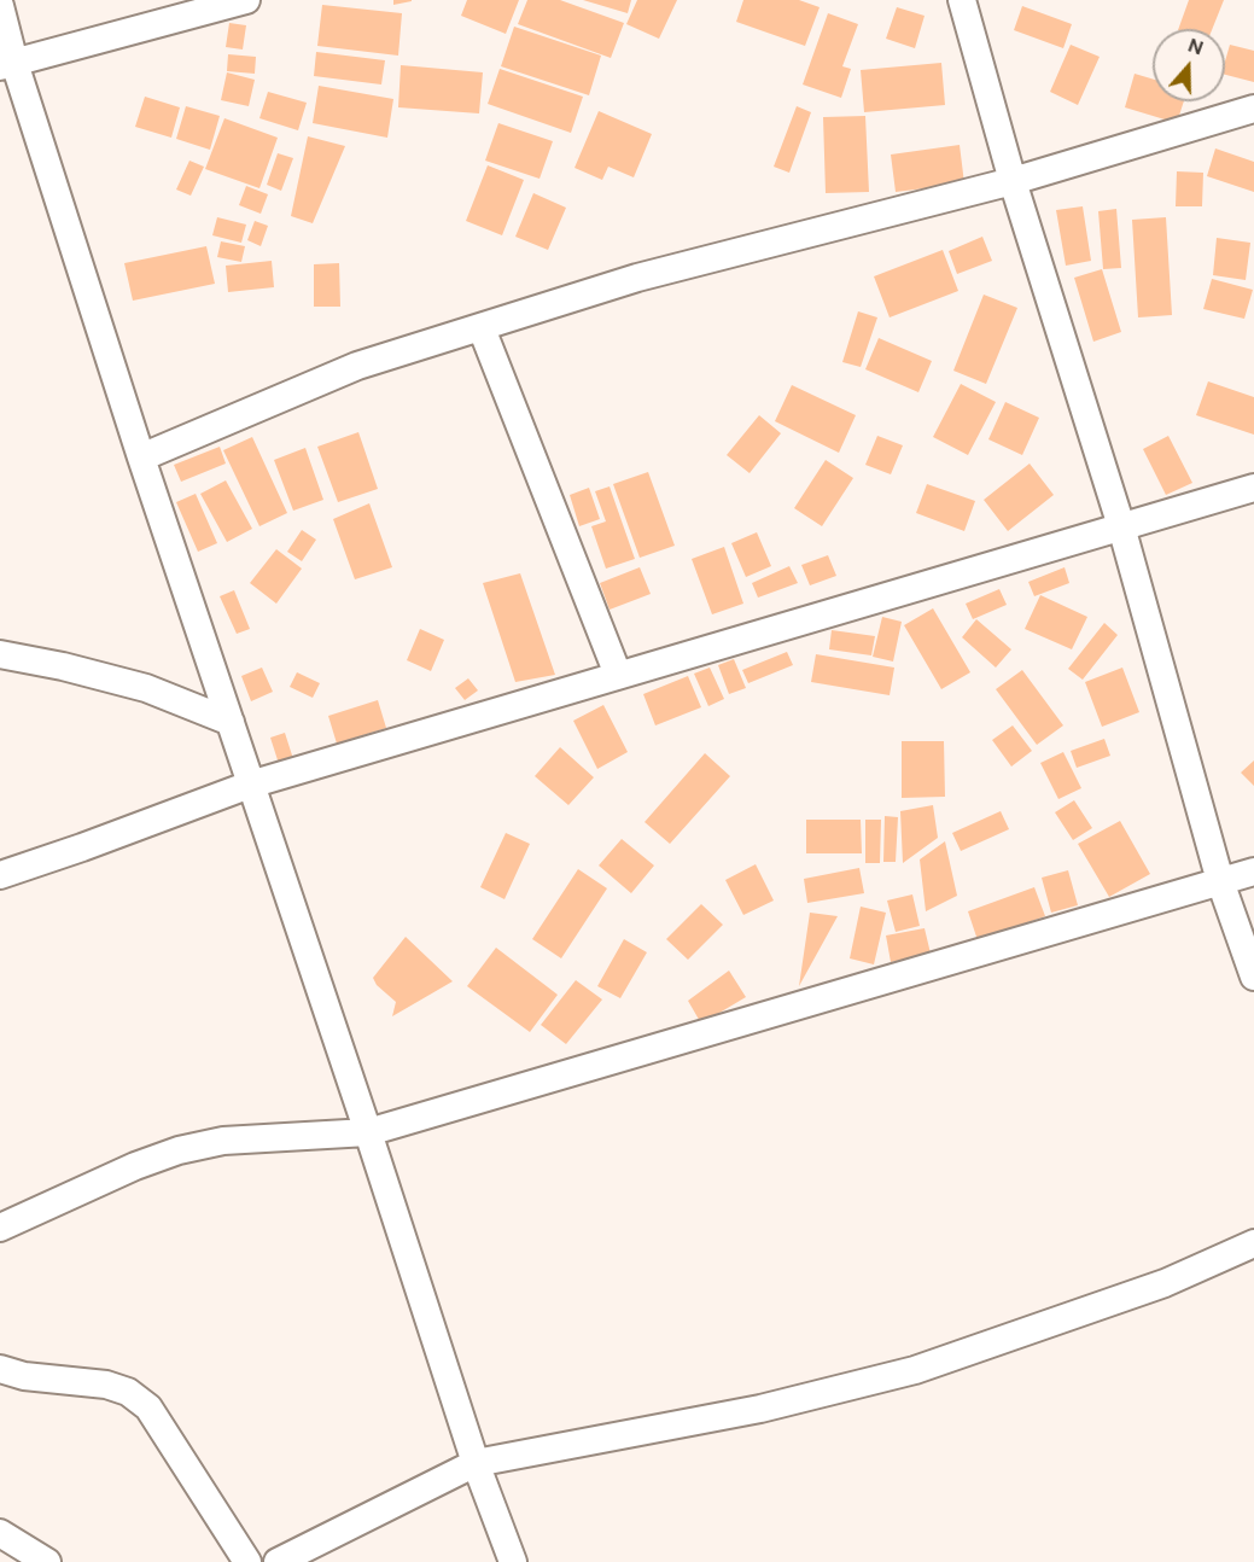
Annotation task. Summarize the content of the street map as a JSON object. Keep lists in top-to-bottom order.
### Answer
{
  "north": "top"
}
